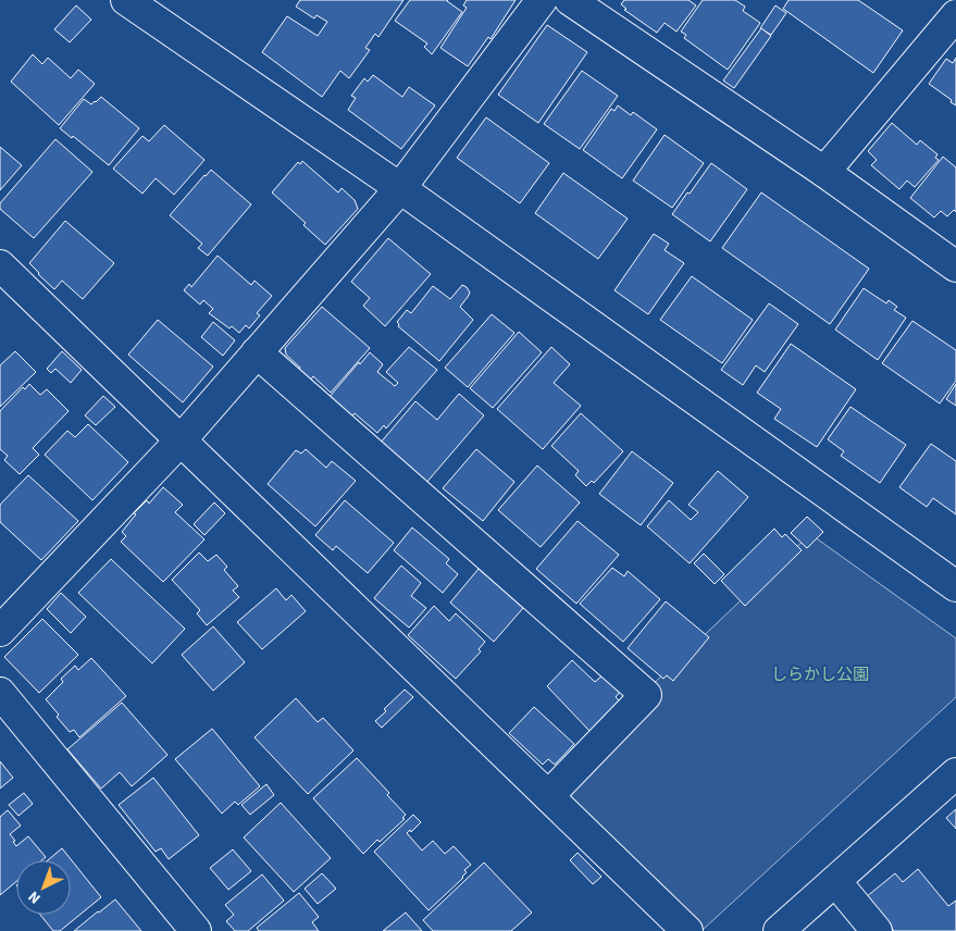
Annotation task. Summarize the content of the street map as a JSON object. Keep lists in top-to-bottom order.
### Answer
{
  "parks": ["しらかし公園"],
  "north": "bottom left"
}
